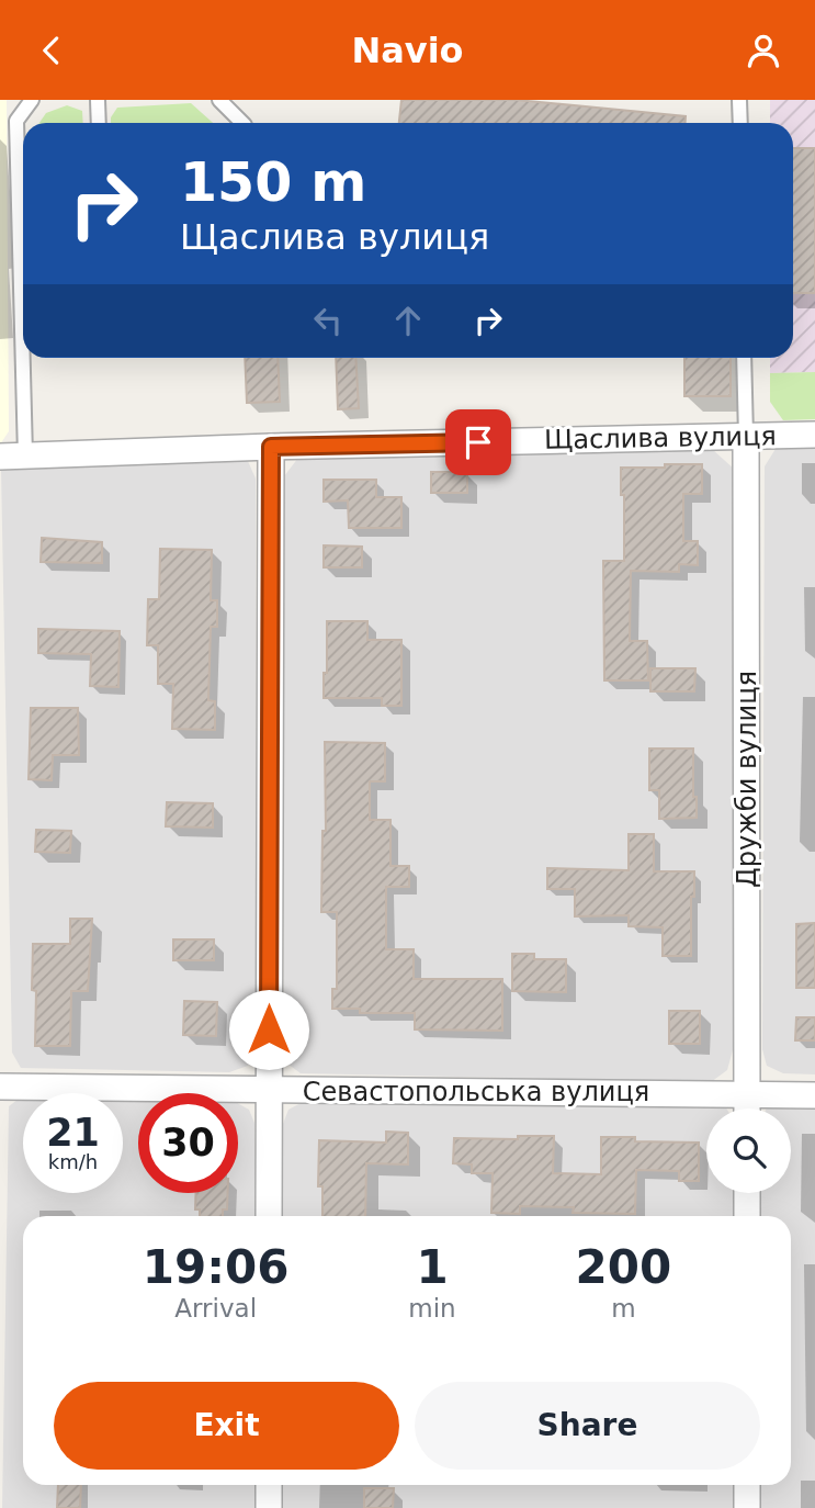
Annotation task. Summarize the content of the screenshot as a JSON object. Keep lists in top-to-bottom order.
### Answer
{
  "streets": {
    "street": ["Щаслива вулиця", "Дружби вулиця", "Севастопольська вулиця"]
  },
  "crossings": [
    ["Щаслива вулиця", "Дружби вулиця"],
    ["Дружби вулиця", "Севастопольська вулиця"]
  ],
  "page": {
    "header": "Navio",
    "turn": ["150 m", "Щаслива вулиця"],
    "speed": "21 km/h",
    "limit": "30",
    "eta": [
      "19:06",
      "Arrival",
      "1",
      "min",
      "200",
      "m"
    ],
    "buttons": ["Exit", "Share"]
  }
}
